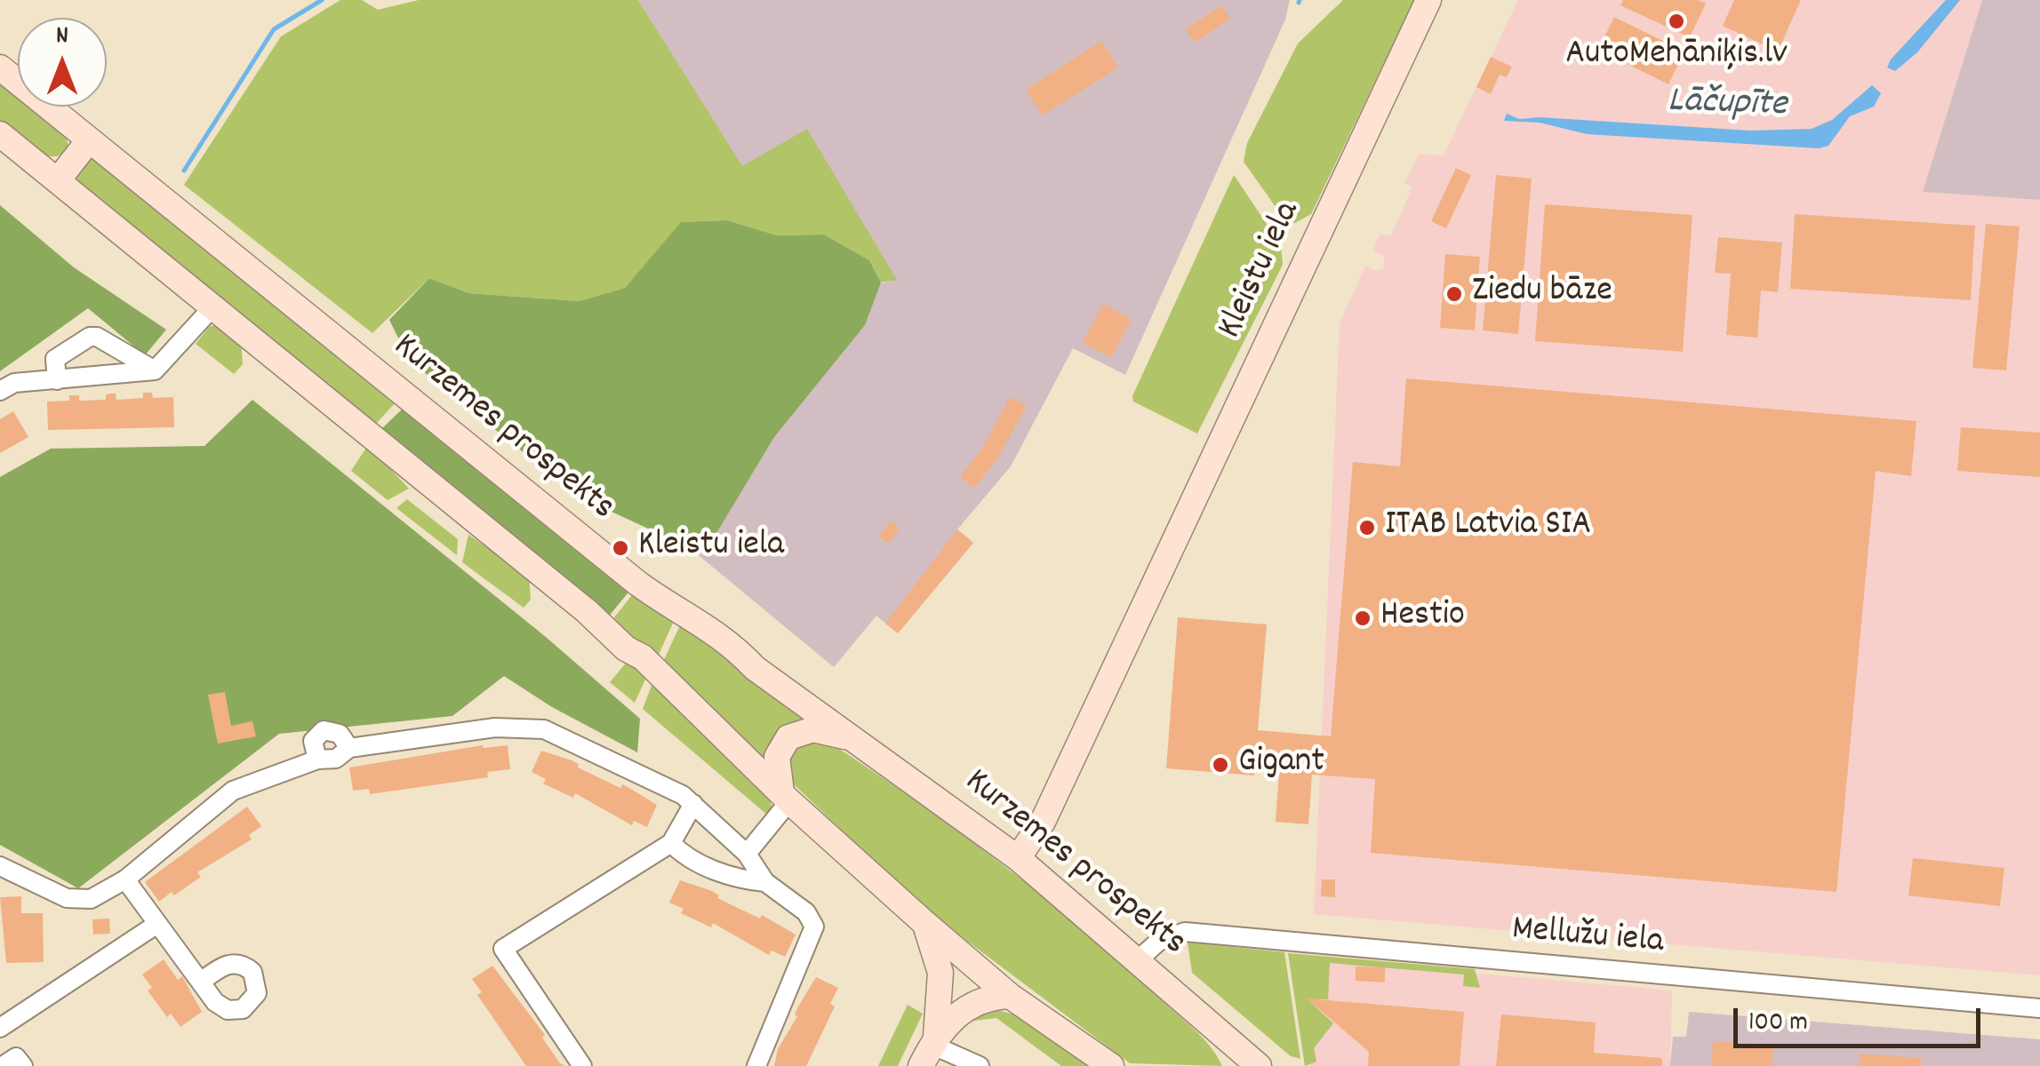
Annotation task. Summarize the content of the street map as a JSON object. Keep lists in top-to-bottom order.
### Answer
{
  "streets": {
    "main road": ["Kleistu iela", "Kurzemes prospekts"],
    "street": ["Mellužu iela"]
  },
  "crossings": [
    ["Kleistu iela", "Kurzemes prospekts"],
    ["Kurzemes prospekts", "Mellužu iela"]
  ],
  "water": ["Lāčupīte"],
  "places": [
    "AutoMehāniķis.lv",
    "Ziedu bāze",
    "ITAB Latvia SIA",
    "Kleistu iela",
    "Hestio",
    "Gigant"
  ],
  "scale_bar": "100 m",
  "north": "top"
}
